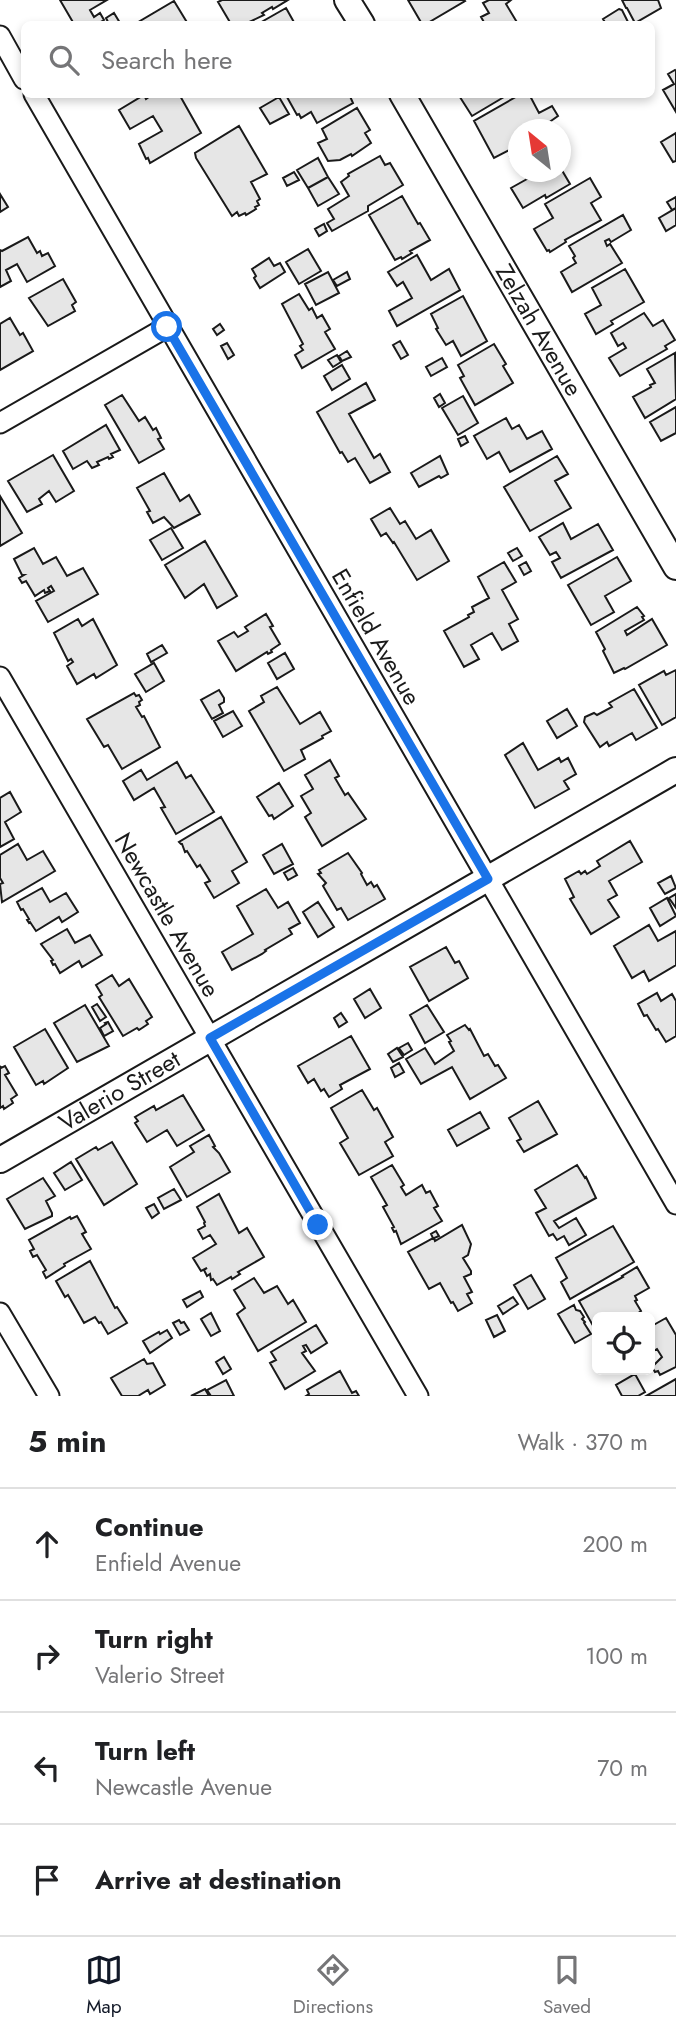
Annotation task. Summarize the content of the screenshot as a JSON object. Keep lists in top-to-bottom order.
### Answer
{
  "streets": {
    "street": [
      "Zelzah Avenue",
      "Enfield Avenue",
      "Newcastle Avenue",
      "Valerio Street"
    ]
  },
  "crossings": [
    ["Enfield Avenue", "Valerio Street"],
    ["Newcastle Avenue", "Valerio Street"]
  ],
  "north": "top left",
  "page": {
    "search": "Search here",
    "heading": ["5 min", "Walk · 370 m"],
    "list": [
      ["Continue", "Enfield Avenue", "200 m"],
      ["Turn right", "Valerio Street", "100 m"],
      ["Turn left", "Newcastle Avenue", "70 m"],
      "Arrive at destination"
    ],
    "nav": ["Map", "Directions", "Saved"]
  }
}
